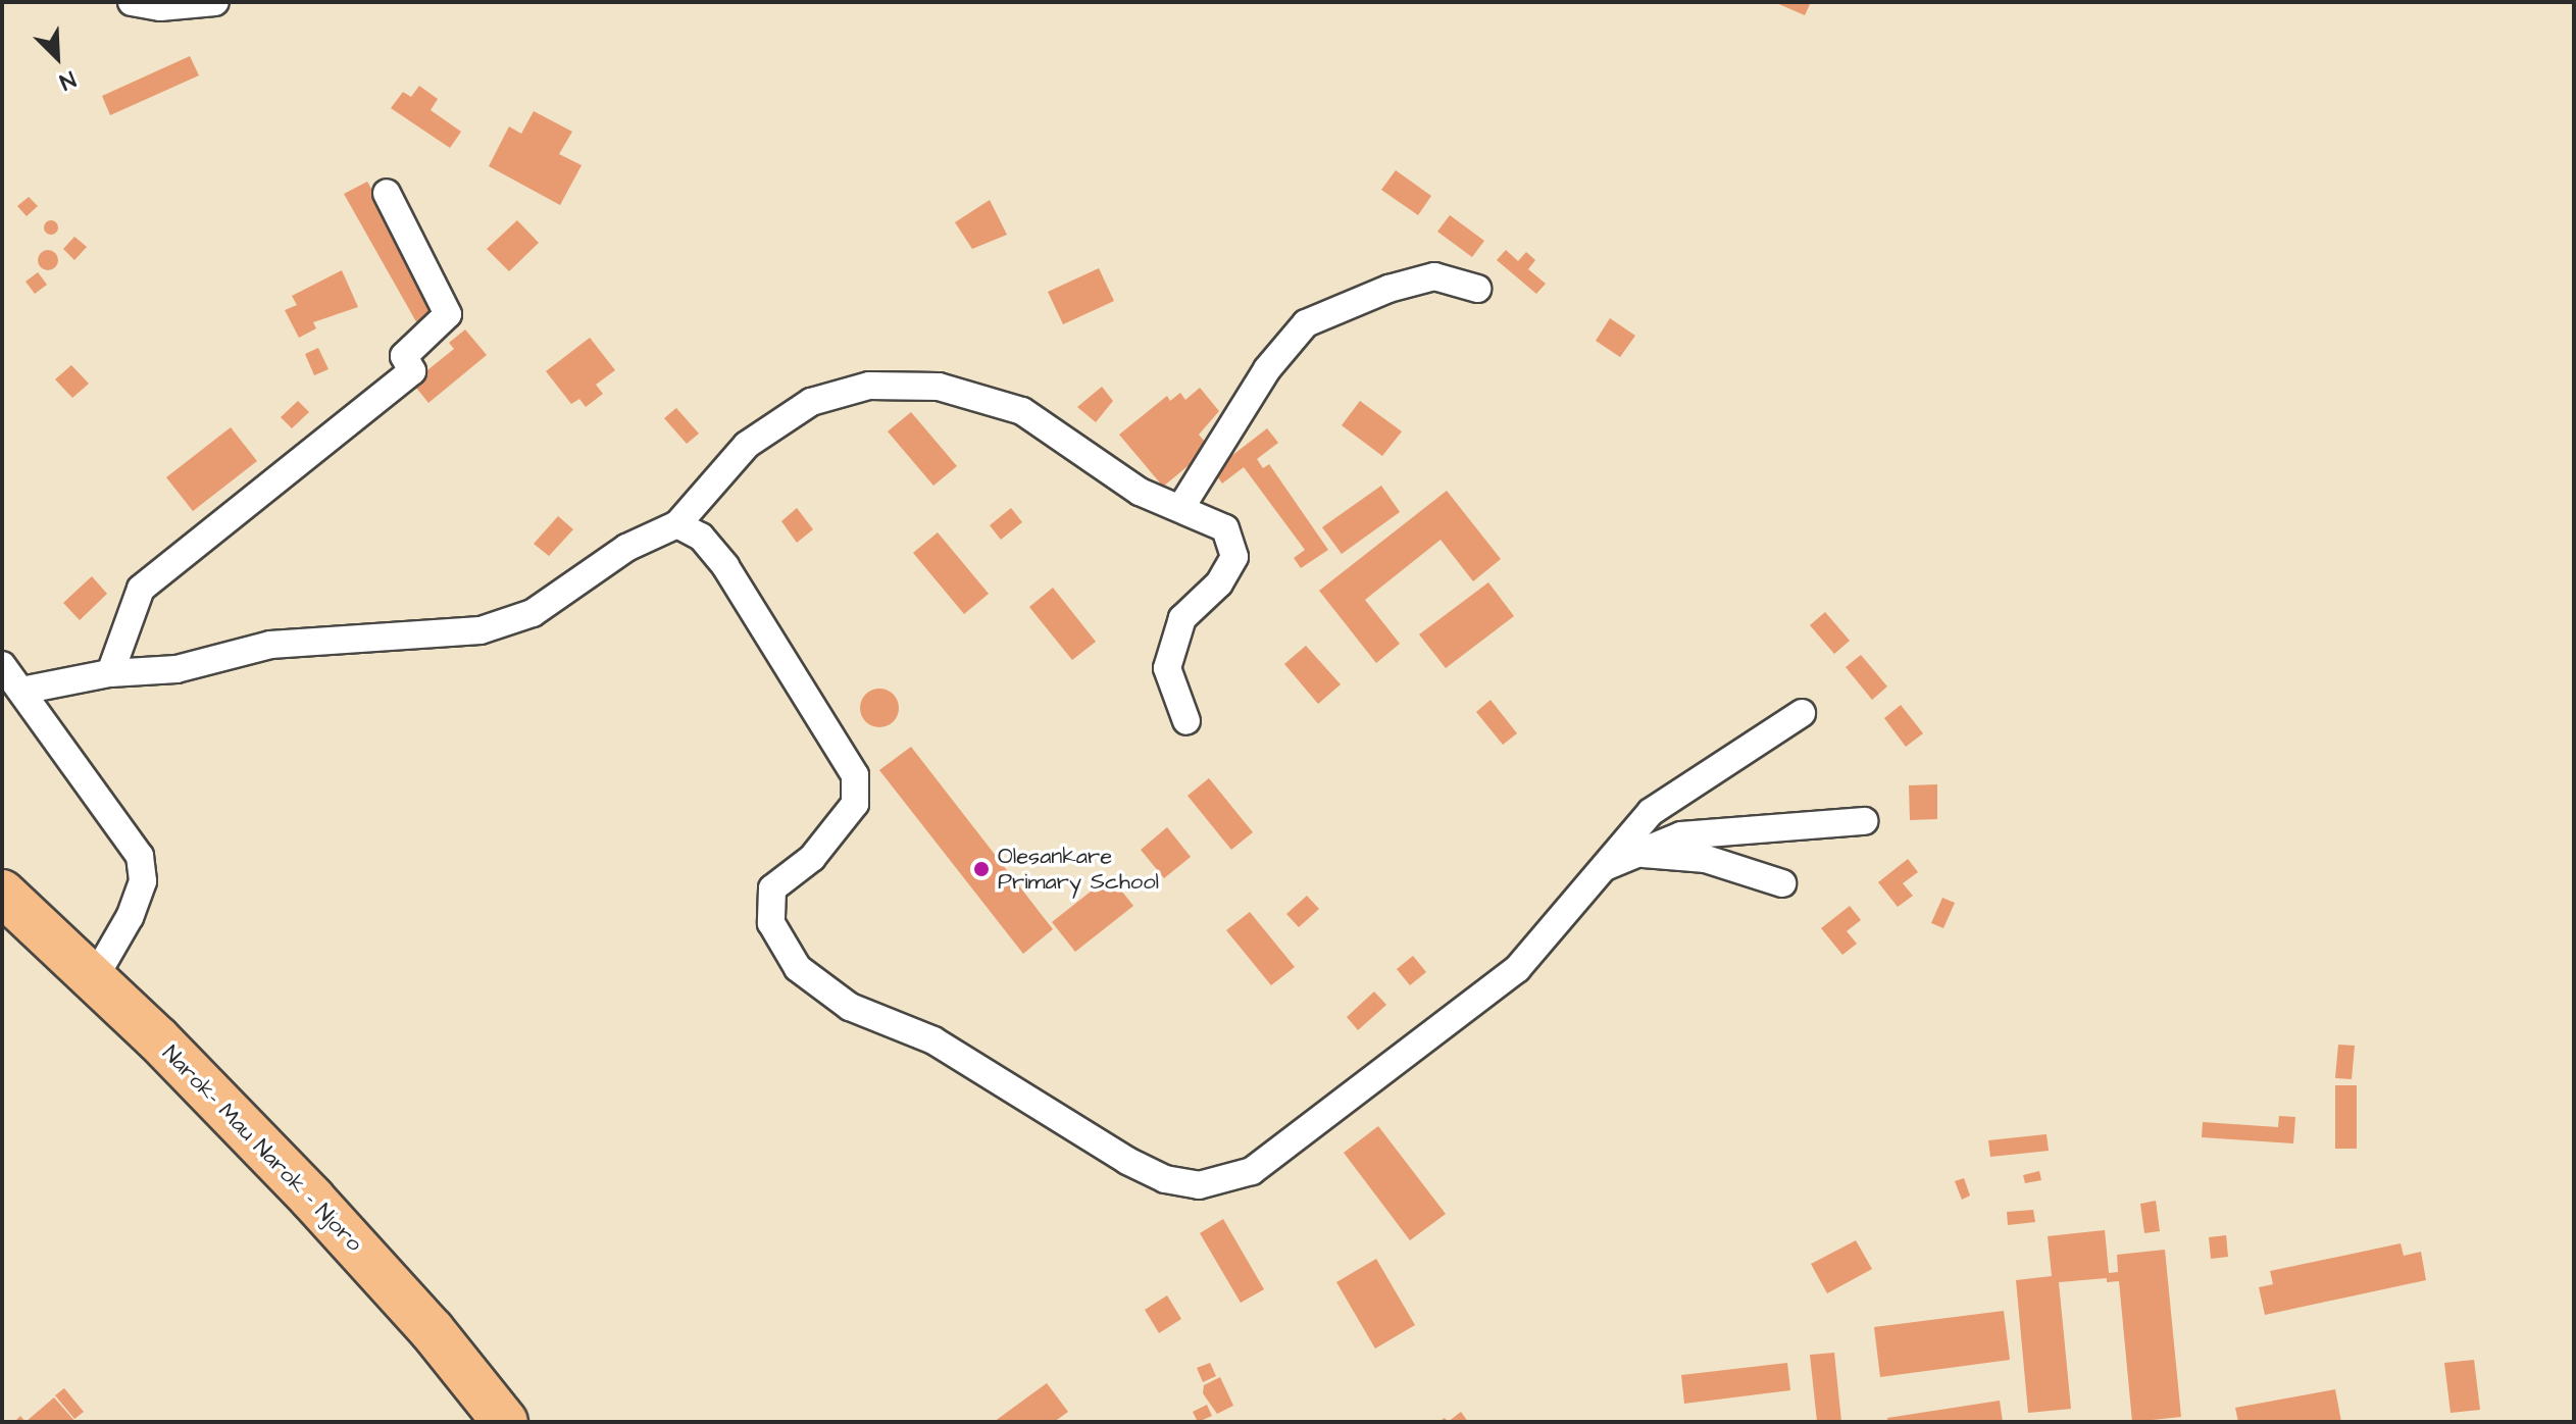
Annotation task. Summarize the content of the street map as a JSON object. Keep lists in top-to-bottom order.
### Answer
{
  "streets": {
    "highway": ["Narok- Mau Narok - Njoro"]
  },
  "places": ["Olesankare Primary School"],
  "north": "bottom right"
}
